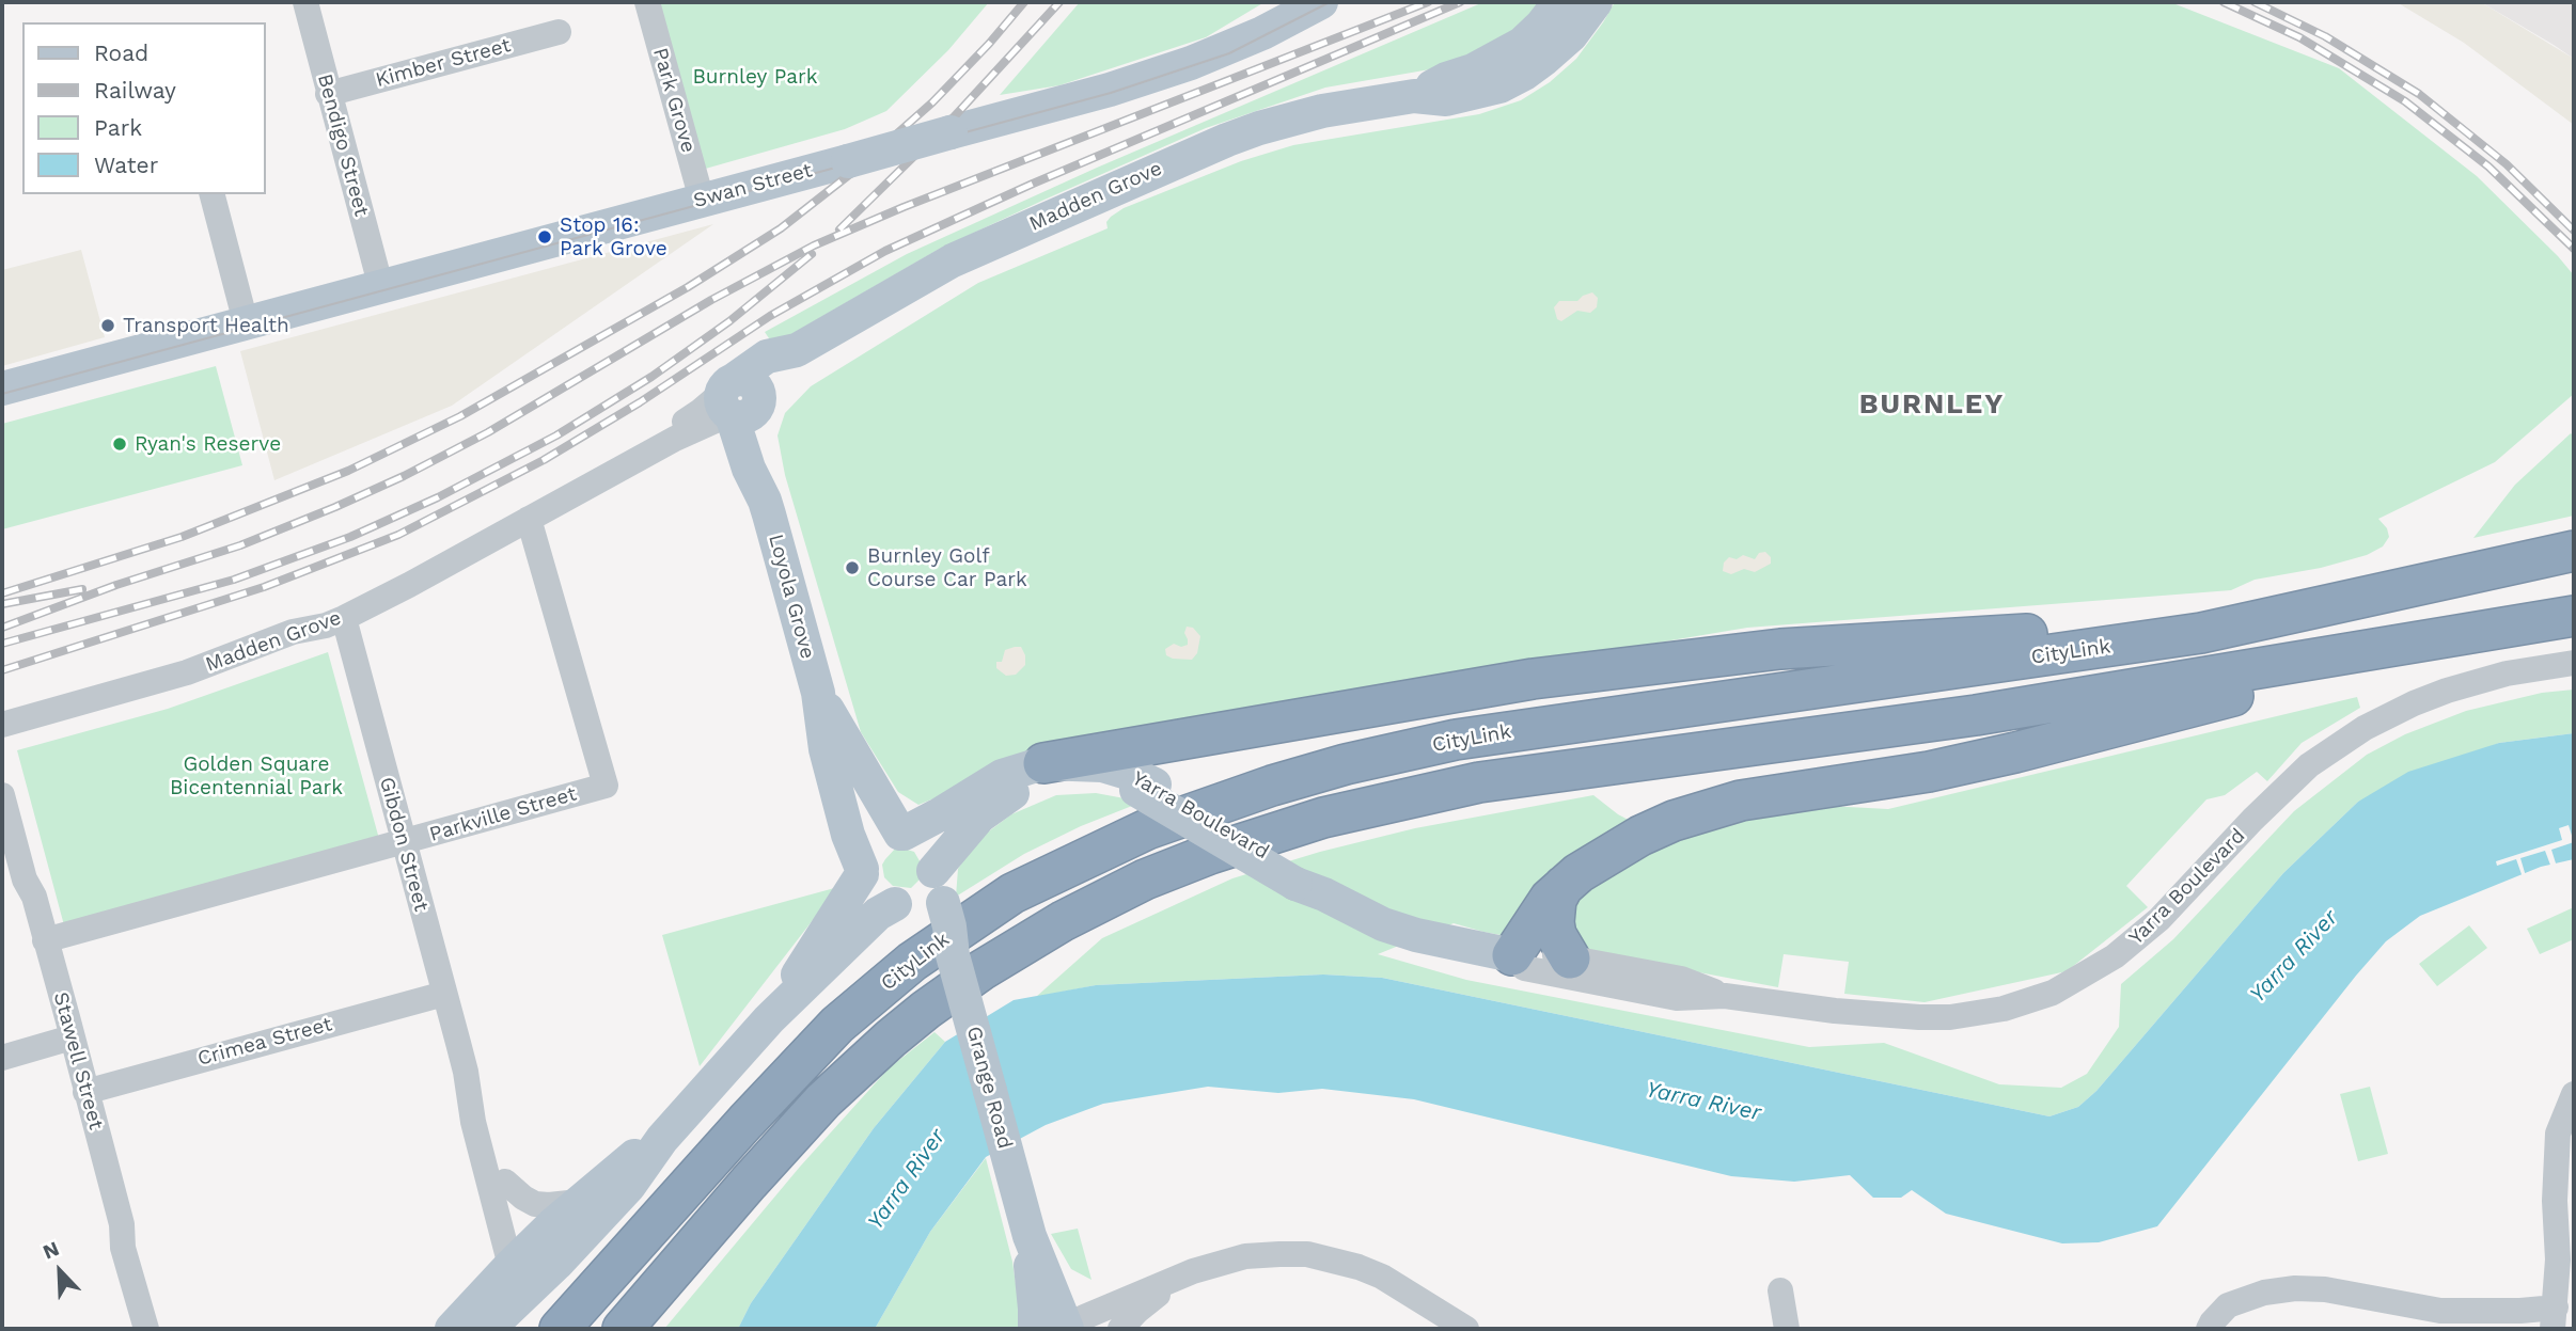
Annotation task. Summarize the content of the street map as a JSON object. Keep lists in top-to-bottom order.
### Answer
{
  "streets": {
    "highway": ["CityLink"],
    "main road": [
      "Swan Street",
      "Madden Grove",
      "Loyola Grove",
      "Yarra Boulevard",
      "Grange Road"
    ],
    "street": [
      "Kimber Street",
      "Park Grove",
      "Bendigo Street",
      "Parkville Street",
      "Gibdon Street",
      "Crimea Street",
      "Stawell Street"
    ]
  },
  "crossings": [
    ["Kimber Street", "Bendigo Street"],
    ["Park Grove", "Swan Street"],
    ["Bendigo Street", "Swan Street"],
    ["Madden Grove", "Loyola Grove"],
    ["Madden Grove", "Parkville Street"],
    ["Madden Grove", "Gibdon Street"],
    ["Loyola Grove", "Yarra Boulevard"],
    ["Loyola Grove", "Grange Road"],
    ["CityLink", "Gibdon Street"],
    ["Parkville Street", "Gibdon Street"],
    ["Parkville Street", "Stawell Street"],
    ["Yarra Boulevard", "Grange Road"],
    ["Gibdon Street", "Crimea Street"],
    ["Crimea Street", "Stawell Street"]
  ],
  "districts": ["BURNLEY"],
  "water": ["Yarra River"],
  "parks": ["Burnley Park", "Golden Square Bicentennial Park"],
  "places": [
    "Stop 16: Park Grove",
    "Transport Health",
    "Ryan's Reserve",
    "Burnley Golf Course Car Park"
  ],
  "legend": [
    "Road",
    "Railway",
    "Park",
    "Water"
  ],
  "north": "top left"
}
